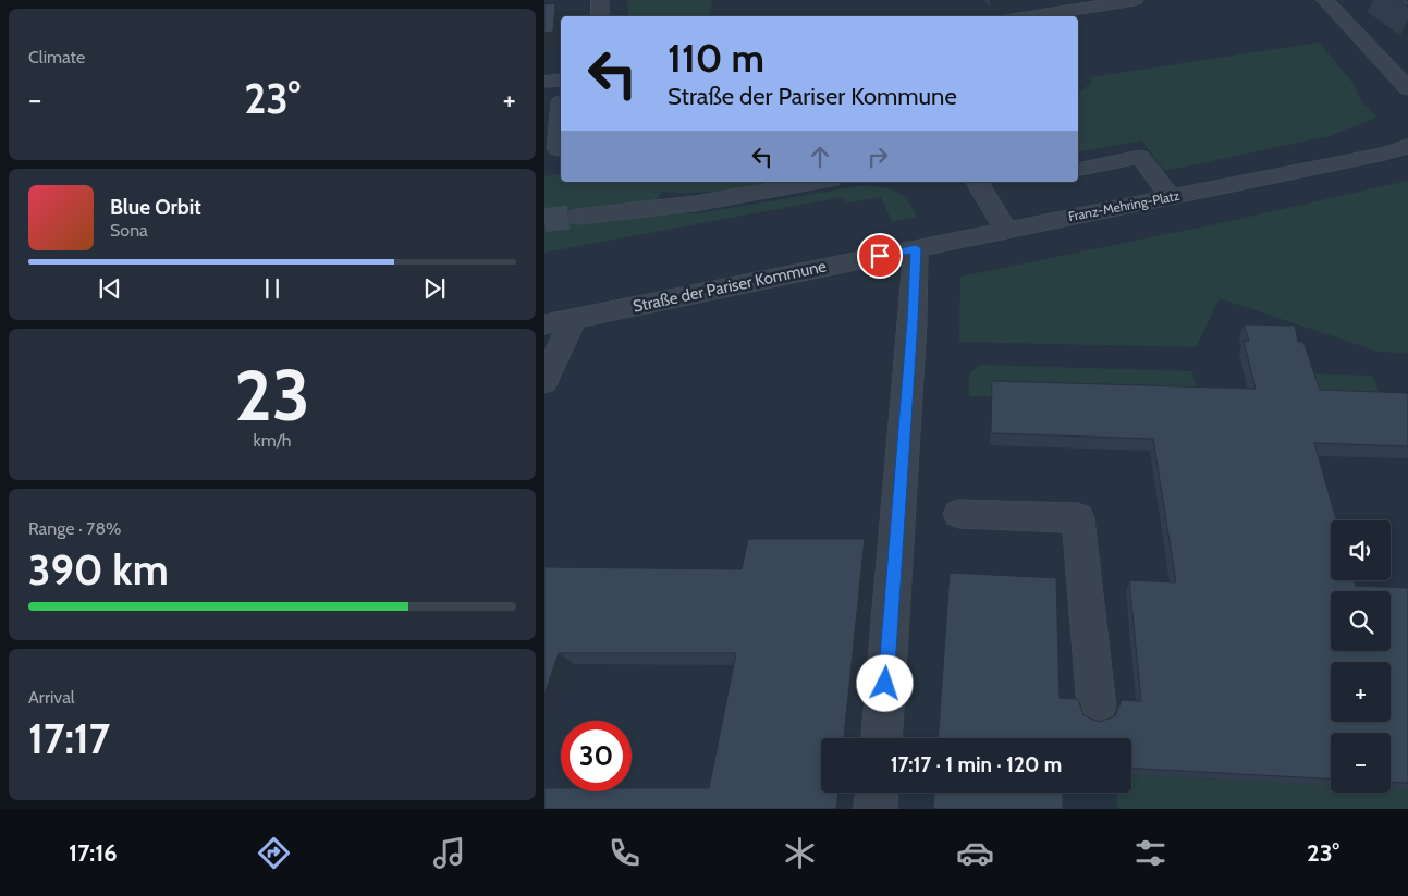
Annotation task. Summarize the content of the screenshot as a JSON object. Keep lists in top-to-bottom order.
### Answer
{
  "streets": {
    "street": ["Franz-Mehring-Platz", "Straße der Pariser Kommune"]
  },
  "crossings": [
    ["Franz-Mehring-Platz", "Straße der Pariser Kommune"]
  ],
  "page": {
    "tile": [
      "Climate",
      ["23", "km/h"],
      ["Range · 78%", "390 km"],
      ["Arrival", "17:17"]
    ],
    "turn": ["110 m", "Straße der Pariser Kommune"],
    "heat": ["−", "23°", "+"],
    "song": ["Blue Orbit", "Sona"],
    "map_buttons": ["+", "−"],
    "limit": "30",
    "trip": "17:17 · 1 min · 120 m",
    "tabs": ["17:16", "23°"]
  }
}
